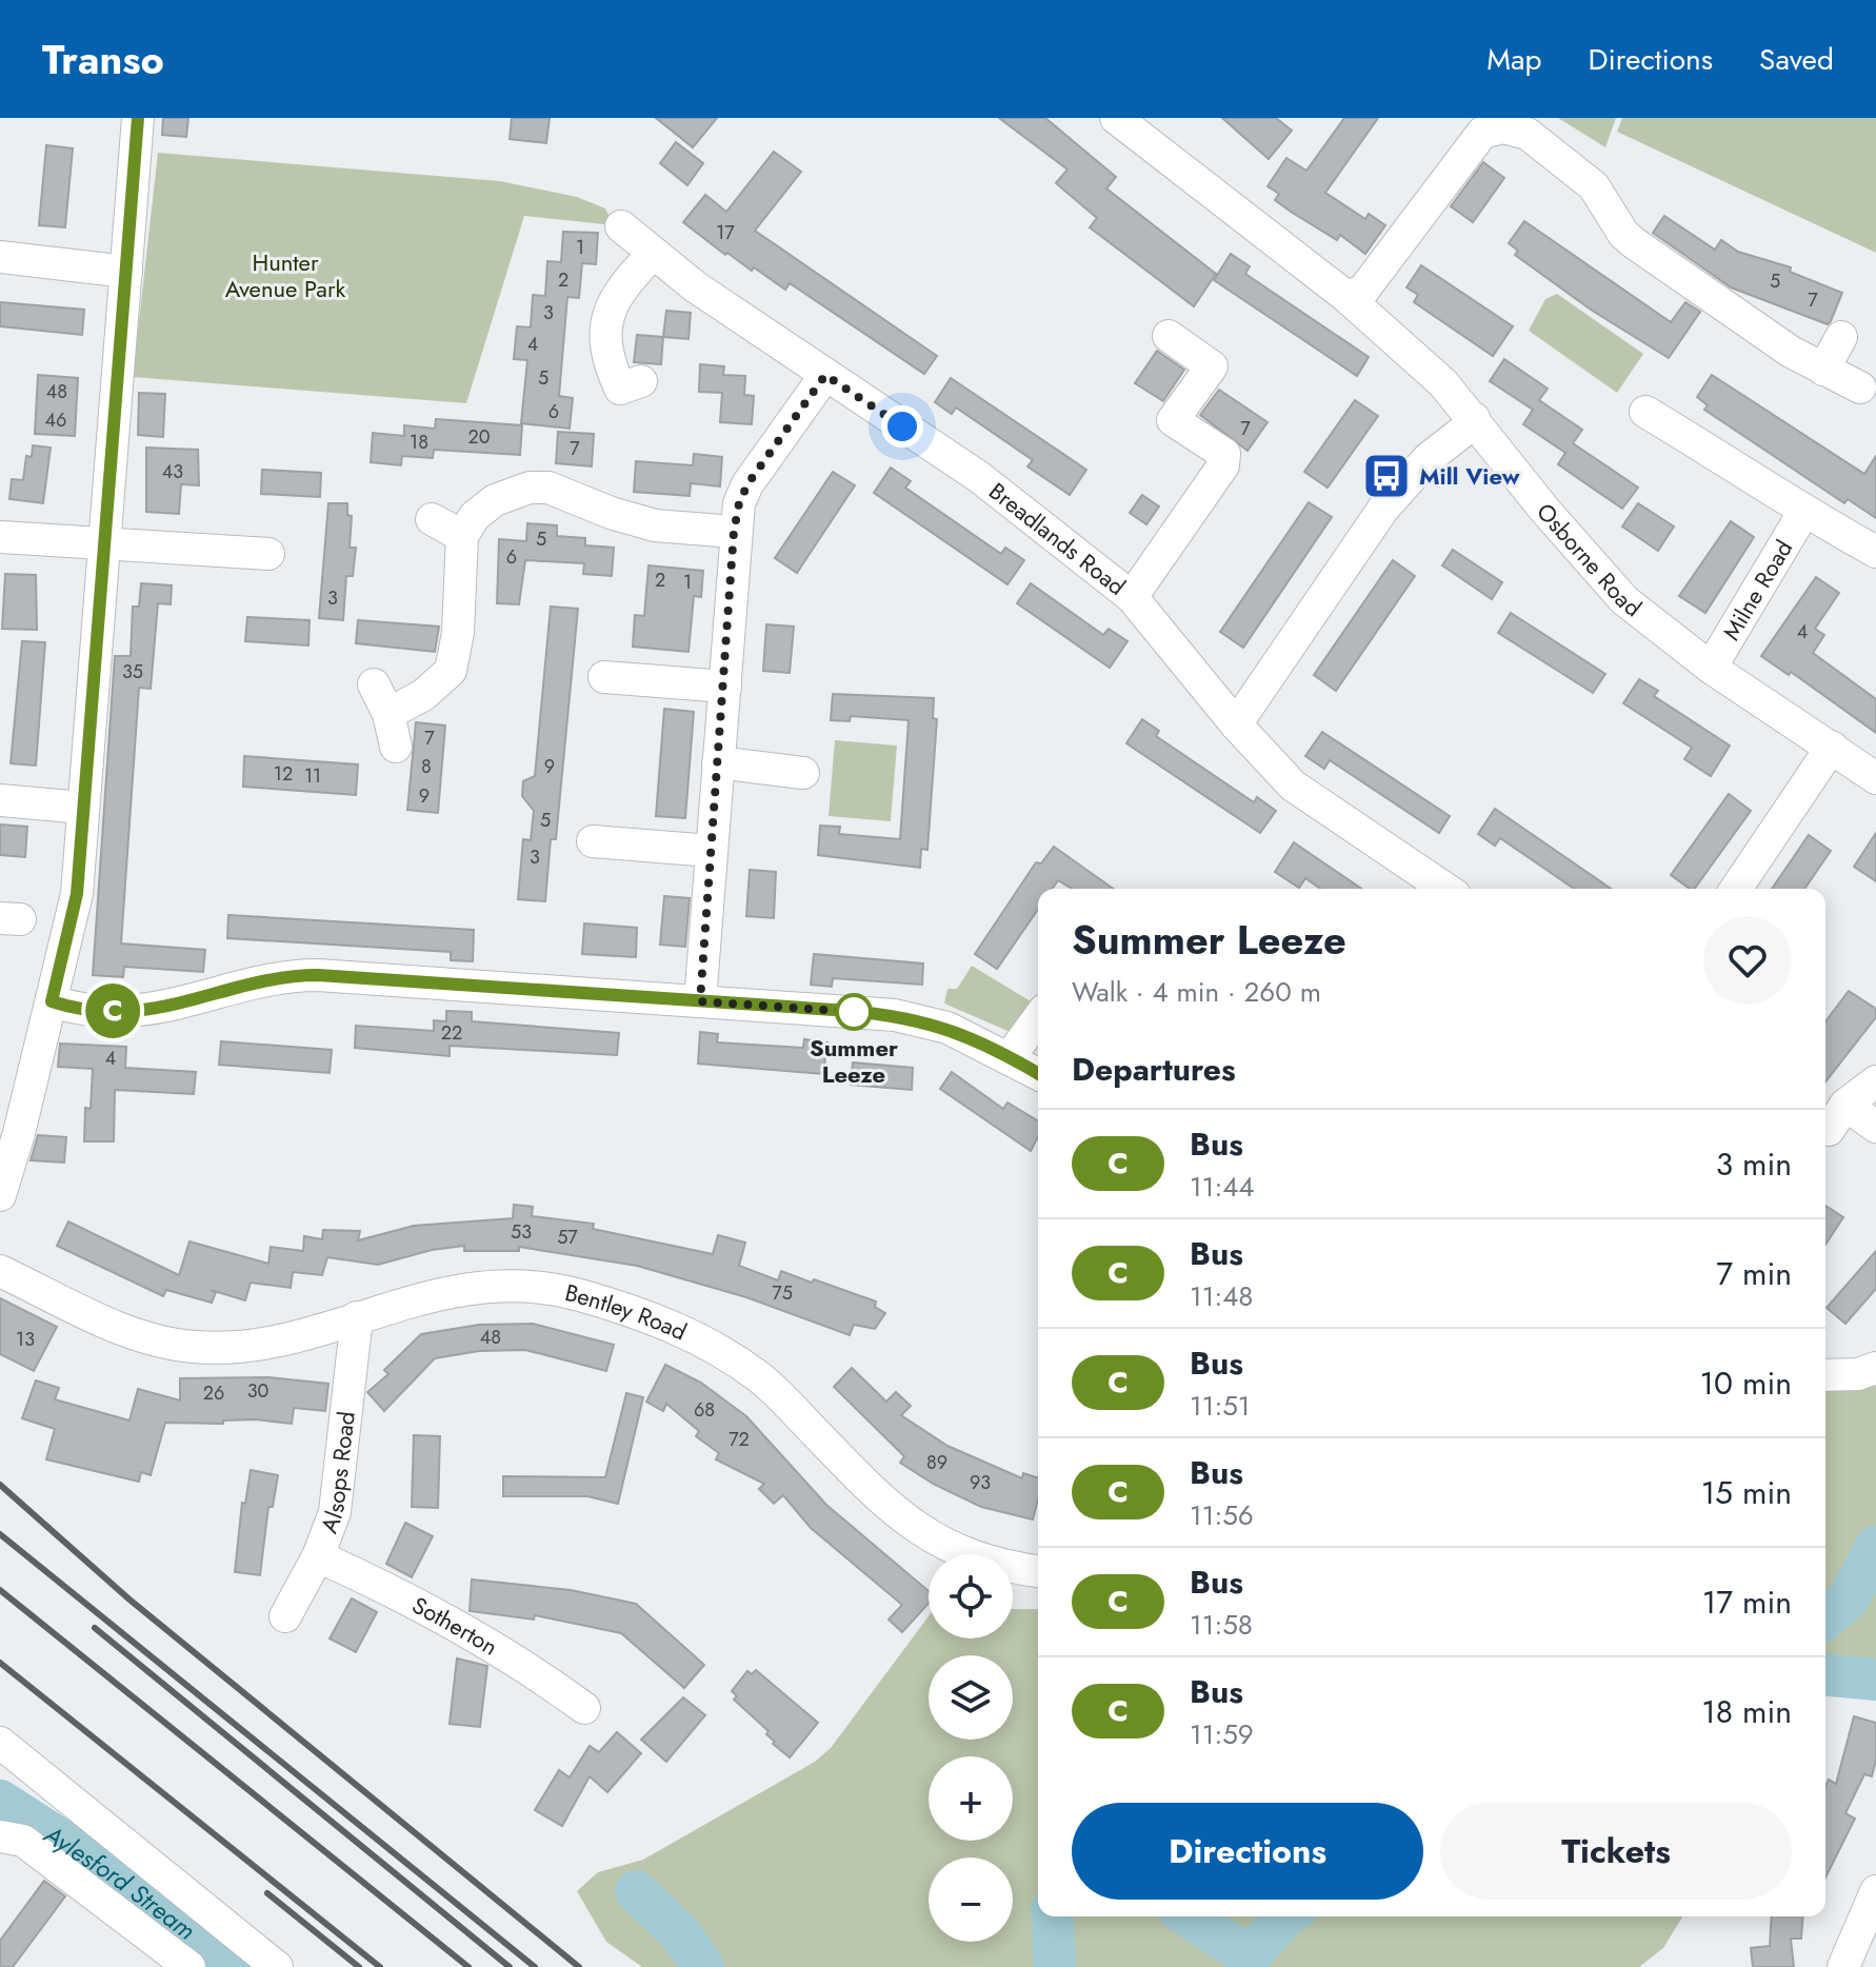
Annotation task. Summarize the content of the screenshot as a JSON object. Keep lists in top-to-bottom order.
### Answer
{
  "streets": {
    "street": [
      "Breadlands Road",
      "Osborne Road",
      "Milne Road",
      "Bentley Road",
      "Alsops Road",
      "Sotherton"
    ]
  },
  "crossings": [
    ["Osborne Road", "Milne Road"],
    ["Bentley Road", "Alsops Road"],
    ["Alsops Road", "Sotherton"]
  ],
  "water": ["Aylesford Stream"],
  "parks": ["Hunter Avenue Park"],
  "places": {
    "bus stop": ["Mill View"],
    "other": ["Summer Leeze"]
  },
  "lines": ["bus line C"],
  "house_numbers": [
    "17",
    "1",
    "2",
    "5",
    "7",
    "3",
    "4",
    "5",
    "48",
    "6",
    "46",
    "7",
    "20",
    "18",
    "7",
    "43",
    "5",
    "6",
    "2",
    "1",
    "3",
    "4",
    "35",
    "7",
    "8",
    "9",
    "12",
    "11",
    "9",
    "5",
    "3",
    "22",
    "4",
    "53",
    "57",
    "75",
    "48",
    "13",
    "30",
    "26",
    "68",
    "72",
    "89",
    "93"
  ],
  "page": {
    "header": "Transo",
    "nav": ["Map", "Directions", "Saved"],
    "on_map": "C",
    "heading": [
      ["Summer Leeze", "Walk · 4 min · 260 m"],
      "Departures"
    ],
    "list": [
      {
        "mark": "C",
        "name": "Bus",
        "note": "11:44",
        "value": "3 min"
      },
      {
        "mark": "C",
        "name": "Bus",
        "note": "11:48",
        "value": "7 min"
      },
      {
        "mark": "C",
        "name": "Bus",
        "note": "11:51",
        "value": "10 min"
      },
      {
        "mark": "C",
        "name": "Bus",
        "note": "11:56",
        "value": "15 min"
      },
      {
        "mark": "C",
        "name": "Bus",
        "note": "11:58",
        "value": "17 min"
      },
      {
        "mark": "C",
        "name": "Bus",
        "note": "11:59",
        "value": "18 min"
      }
    ],
    "map_buttons": ["+", "−"],
    "buttons": ["Directions", "Tickets"]
  }
}
